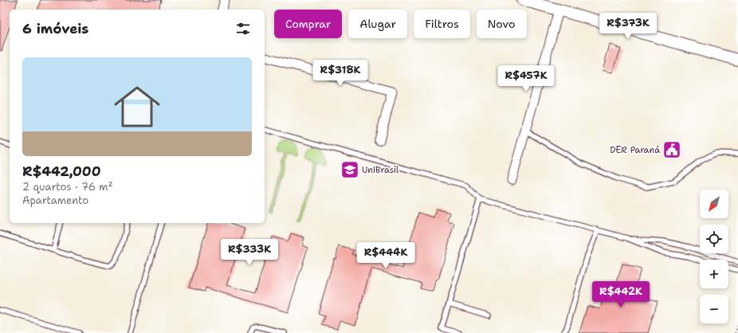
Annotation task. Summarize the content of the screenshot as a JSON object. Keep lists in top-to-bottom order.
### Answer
{
  "places": {
    "public building": ["DER Paraná"],
    "school or university": ["UniBrasil"]
  },
  "north": "bottom left",
  "page": {
    "chip": [
      "Comprar",
      "Alugar",
      "Filtros",
      "Novo"
    ],
    "heading": "6 imóveis",
    "price": [
      "R$373K",
      "R$318K",
      "R$457K",
      "R$333K",
      "R$444K",
      "R$442K"
    ],
    "list": [
      {
        "name": "R$442,000",
        "note": "2 quartos · 76 m² · Apartamento"
      }
    ],
    "map_buttons": ["+", "−"]
  }
}
